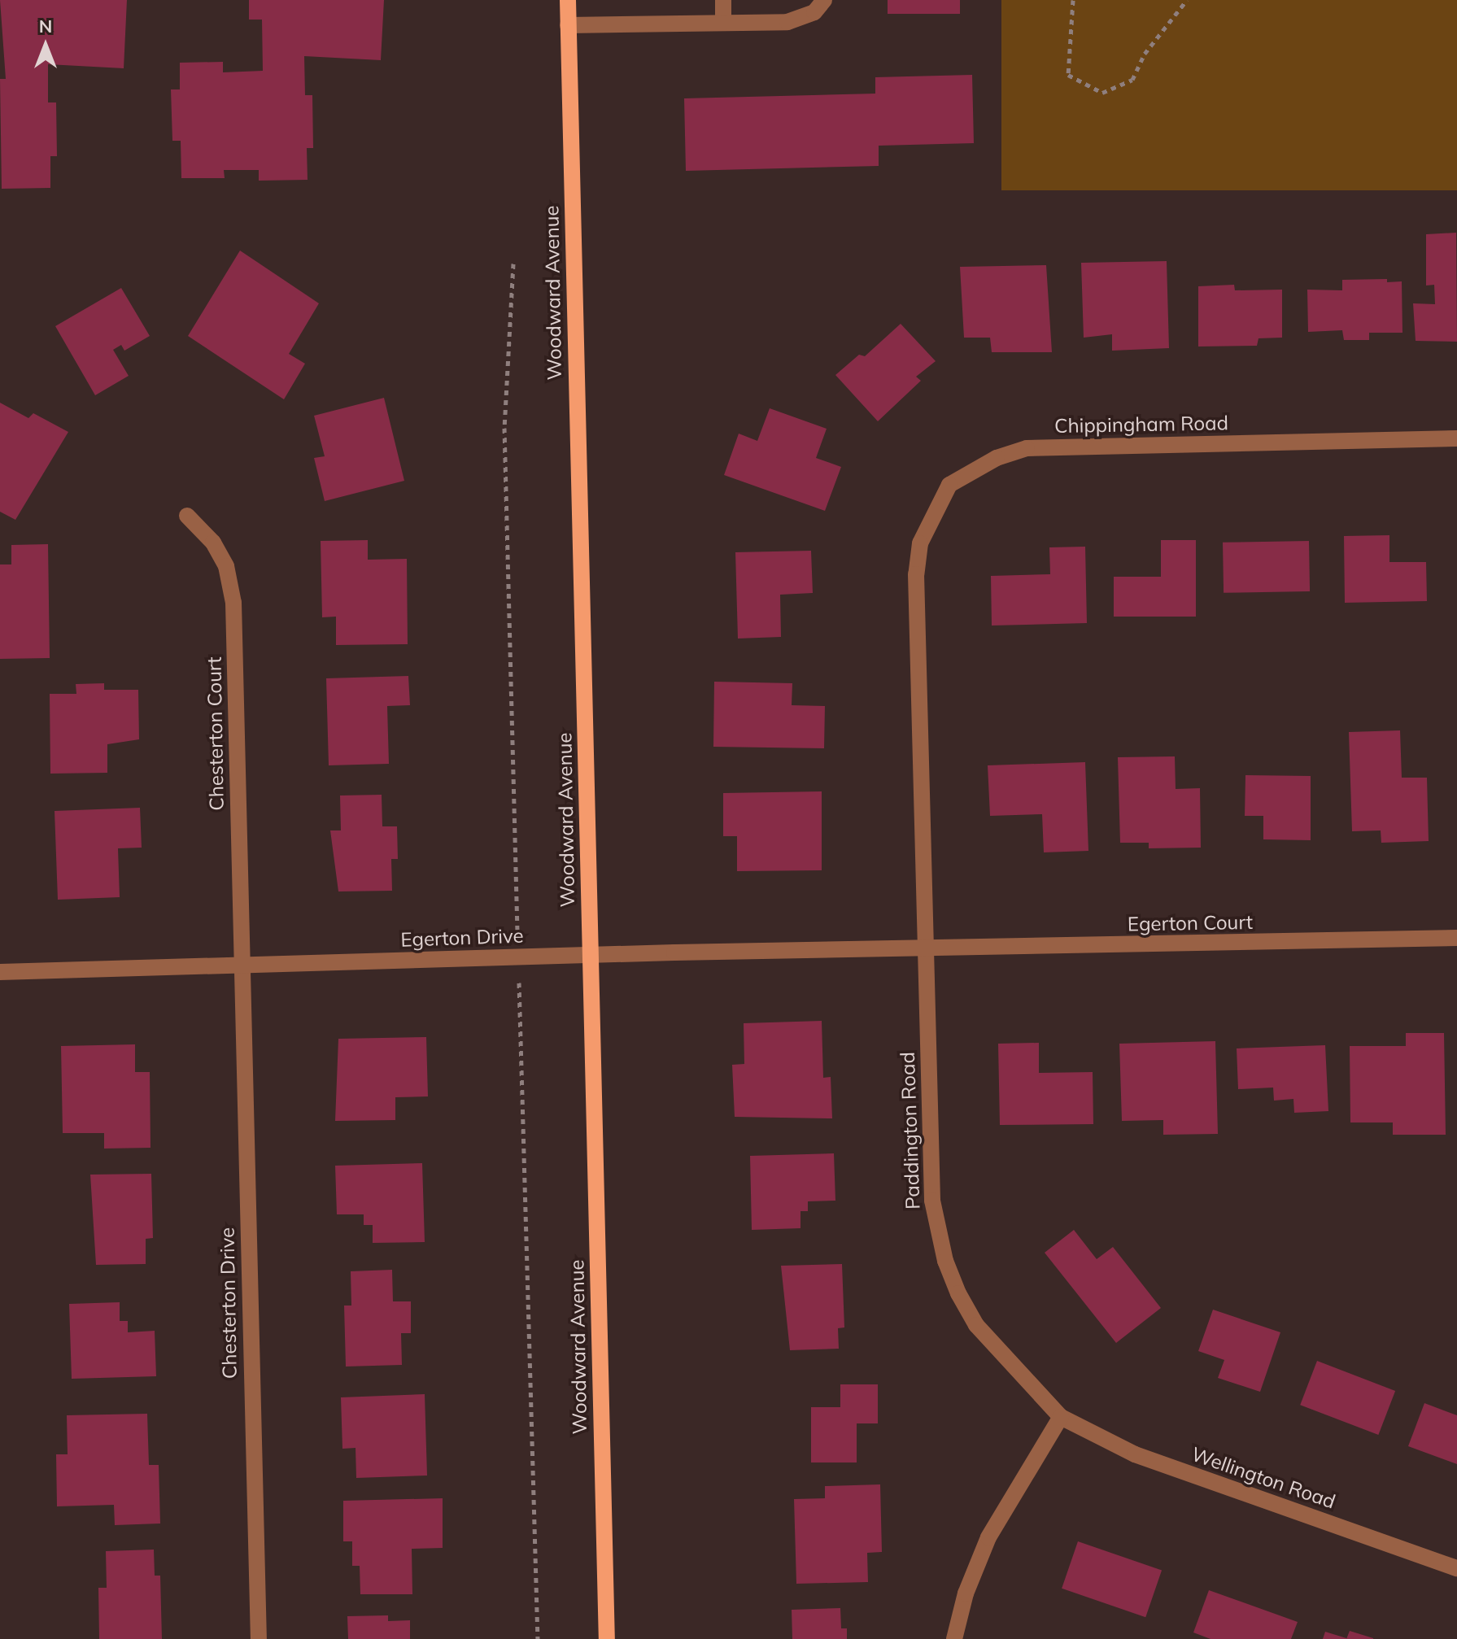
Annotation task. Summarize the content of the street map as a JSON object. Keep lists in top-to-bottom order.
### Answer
{
  "streets": {
    "main road": ["Woodward Avenue"],
    "street": [
      "Chippingham Road",
      "Chesterton Court",
      "Egerton Court",
      "Egerton Drive",
      "Paddington Road",
      "Chesterton Drive",
      "Wellington Road"
    ]
  },
  "crossings": [
    ["Woodward Avenue", "Egerton Drive"],
    ["Chippingham Road", "Paddington Road"],
    ["Chesterton Court", "Egerton Drive"],
    ["Chesterton Court", "Chesterton Drive"],
    ["Egerton Court", "Egerton Drive"],
    ["Egerton Court", "Paddington Road"],
    ["Egerton Drive", "Paddington Road"],
    ["Egerton Drive", "Chesterton Drive"],
    ["Paddington Road", "Wellington Road"]
  ],
  "north": "top"
}
